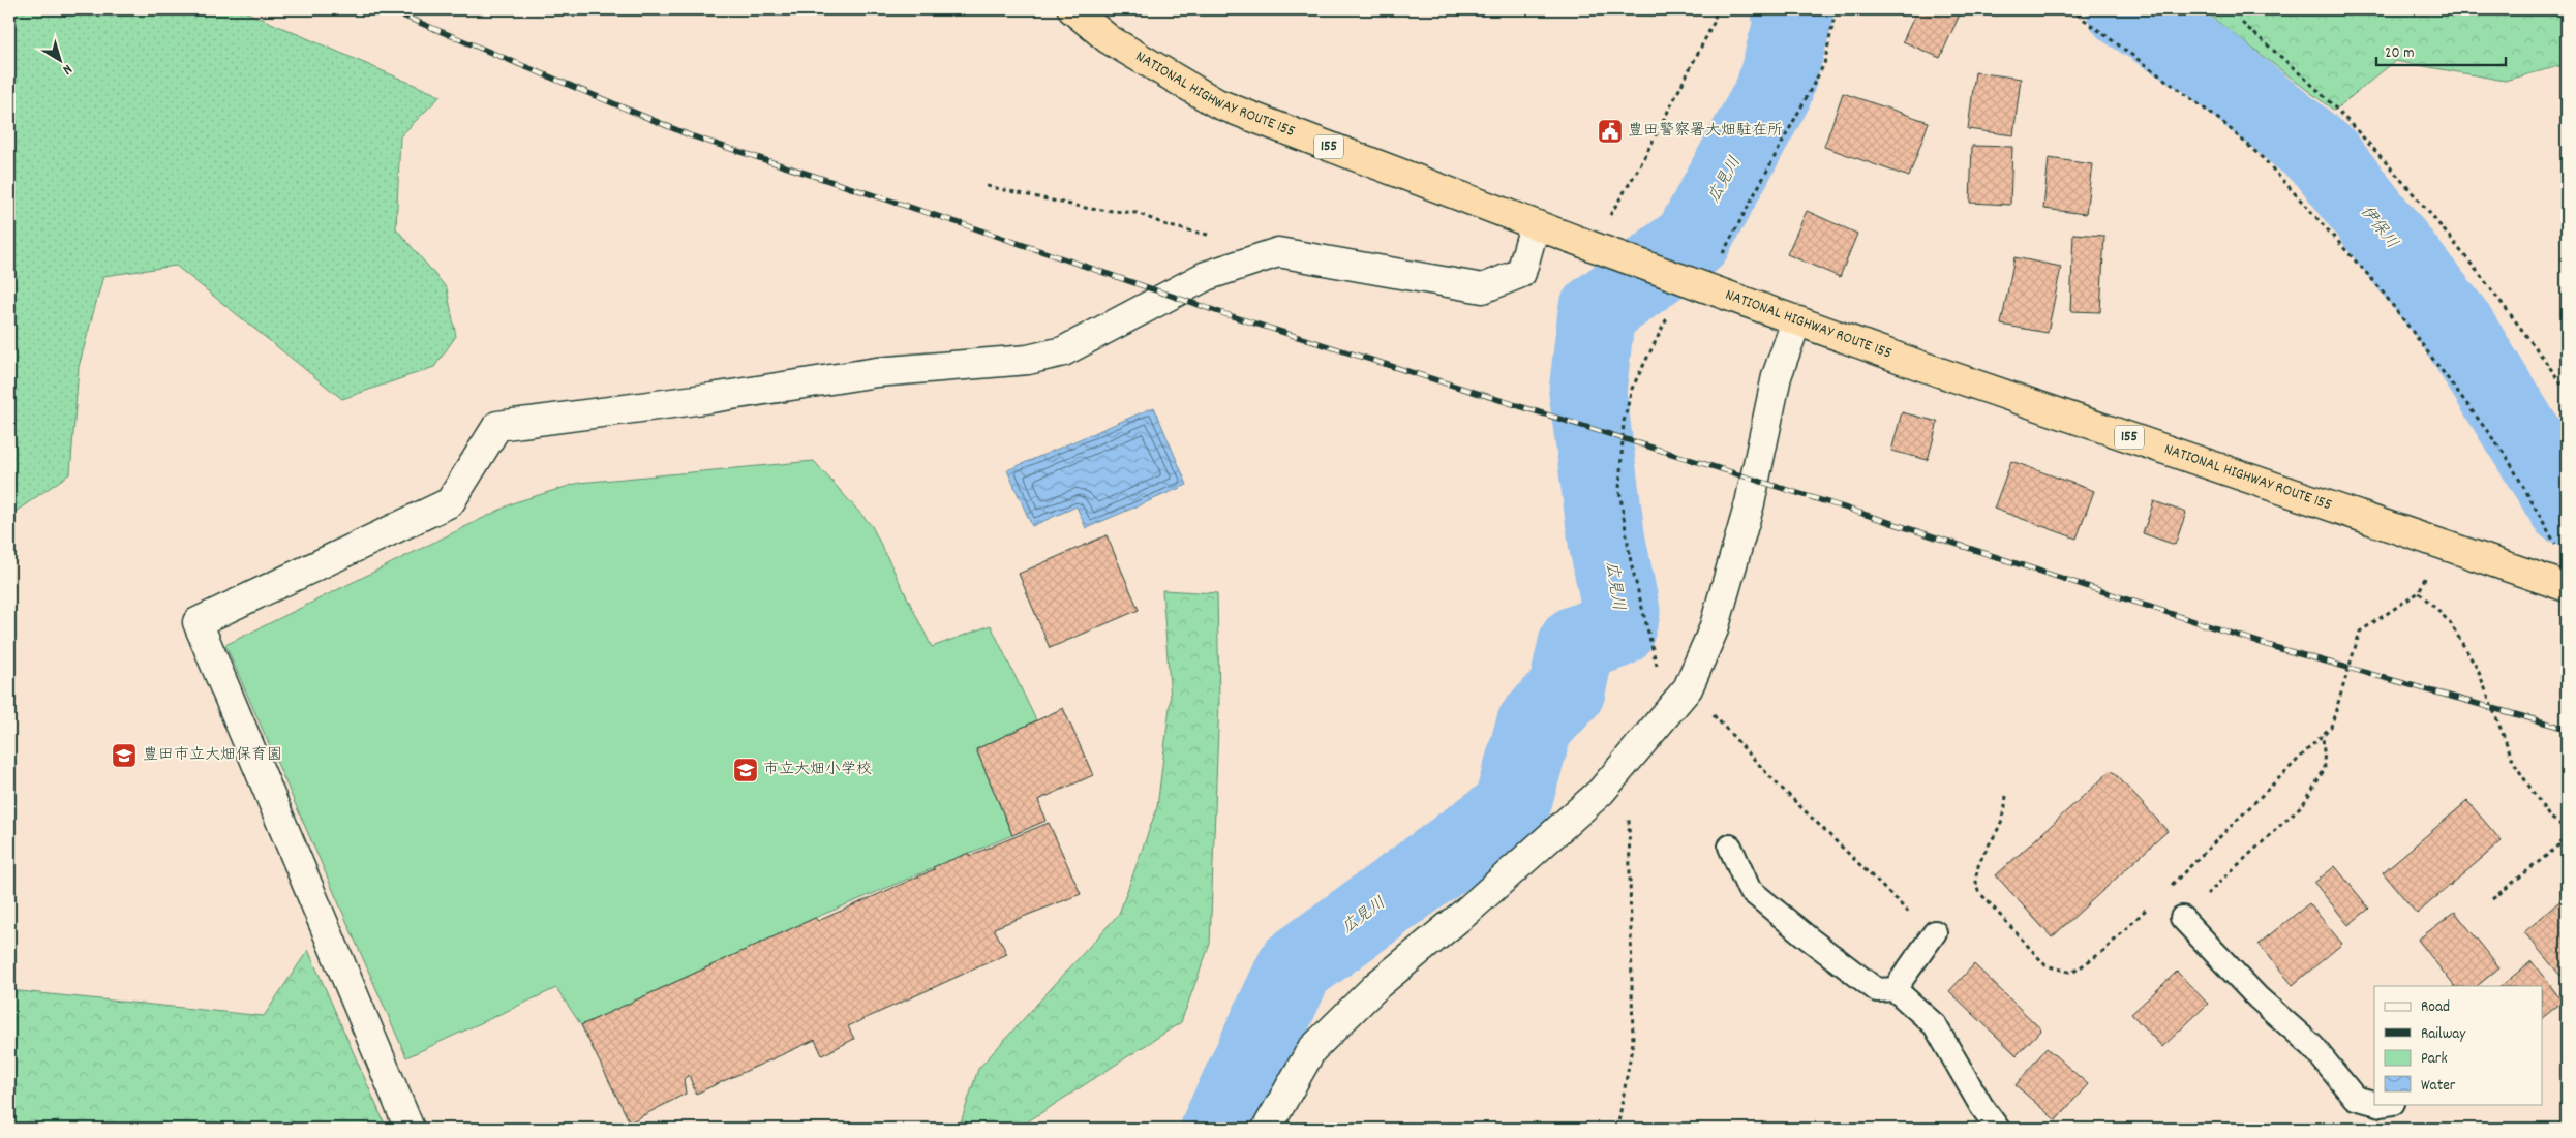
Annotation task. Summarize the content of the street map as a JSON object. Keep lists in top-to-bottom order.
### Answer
{
  "streets": {
    "highway": ["NATIONAL HIGHWAY ROUTE 155", "155"]
  },
  "water": ["広見川", "伊保川"],
  "places": {
    "public building": ["豊田警察署大畑駐在所"],
    "school or university": ["豊田市立大畑保育園", "市立大畑小学校"]
  },
  "legend": [
    "Road",
    "Railway",
    "Park",
    "Water"
  ],
  "scale_bar": "20 m",
  "north": "bottom right"
}
